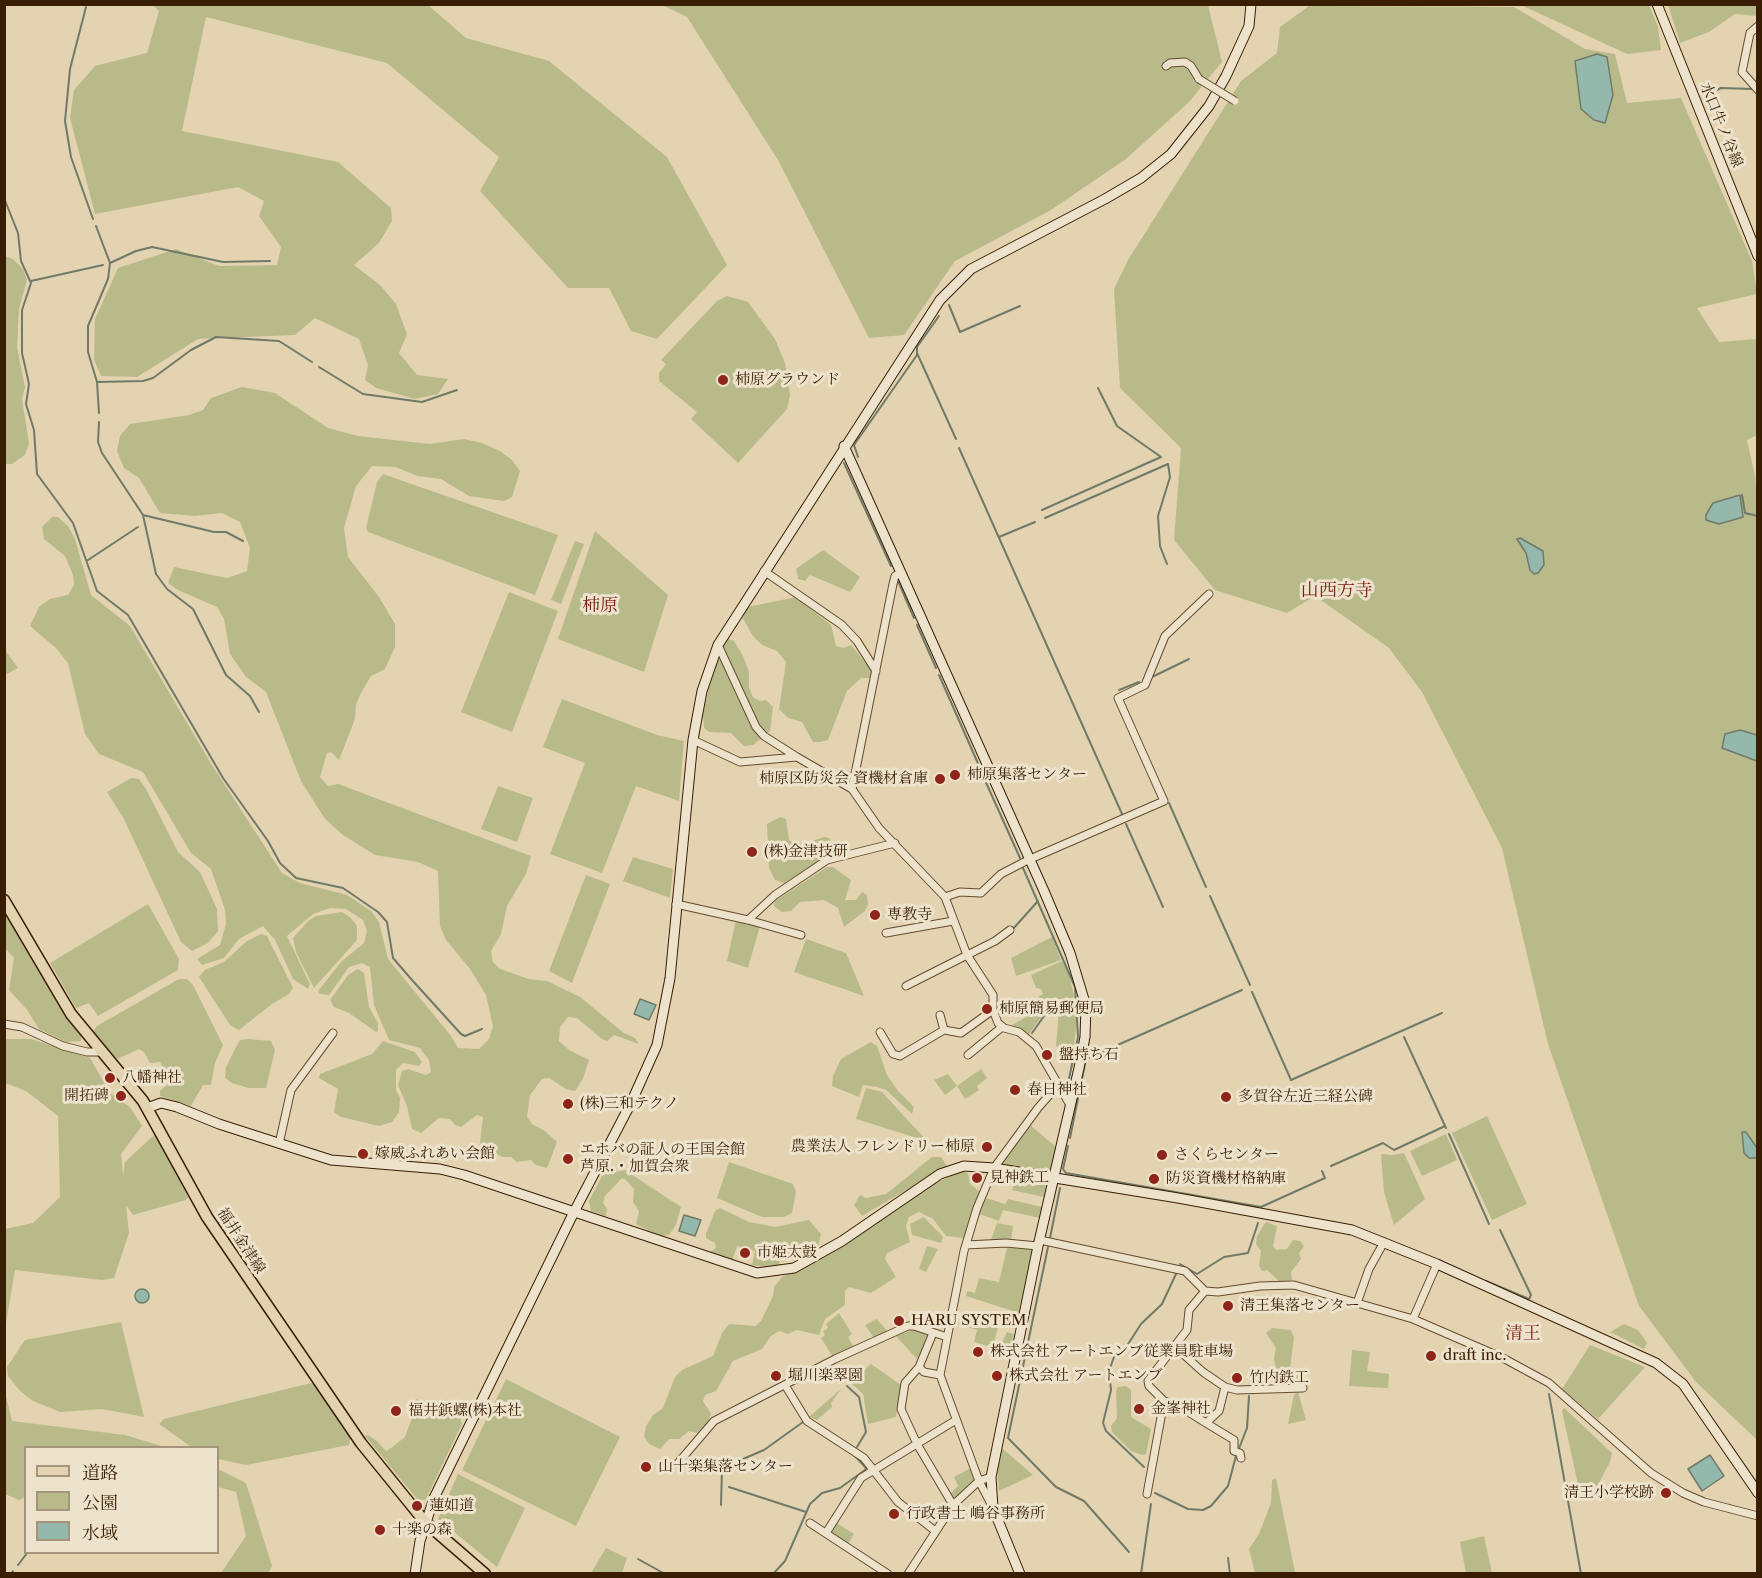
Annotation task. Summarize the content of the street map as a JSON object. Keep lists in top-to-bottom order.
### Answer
{
  "streets": {
    "main road": ["福井金津線"],
    "street": ["水口牛ノ谷線"]
  },
  "districts": ["山西方寺", "柿原", "清王"],
  "places": [
    "柿原グラウンド",
    "柿原集落センター",
    "柿原区防災会 資機材倉庫",
    "(株)金津技研",
    "専教寺",
    "柿原簡易郵便局",
    "盤持ち石",
    "八幡神社",
    "春日神社",
    "開拓碑",
    "多賀谷左近三経公碑",
    "(株)三和テクノ",
    "農業法人 フレンドリー柿原",
    "嫁威ふれあい会館",
    "さくらセンター",
    "エホバの証人の王国会館 芦原.・加賀会衆",
    "見神鉄工",
    "防災資機材格納庫",
    "市姫太鼓",
    "清王集落センター",
    "HARU SYSTEM",
    "株式会社 アートエンブ従業員駐車場",
    "draft inc.",
    "堀川楽翠園",
    "株式会社 アートエンブ",
    "竹内鉄工",
    "金峯神社",
    "福井鋲螺(株)本社",
    "山十楽集落センター",
    "清王小学校跡",
    "蓮如道",
    "行政書士 嶋谷事務所",
    "十楽の森"
  ],
  "legend": ["道路", "公園", "水域"]
}
